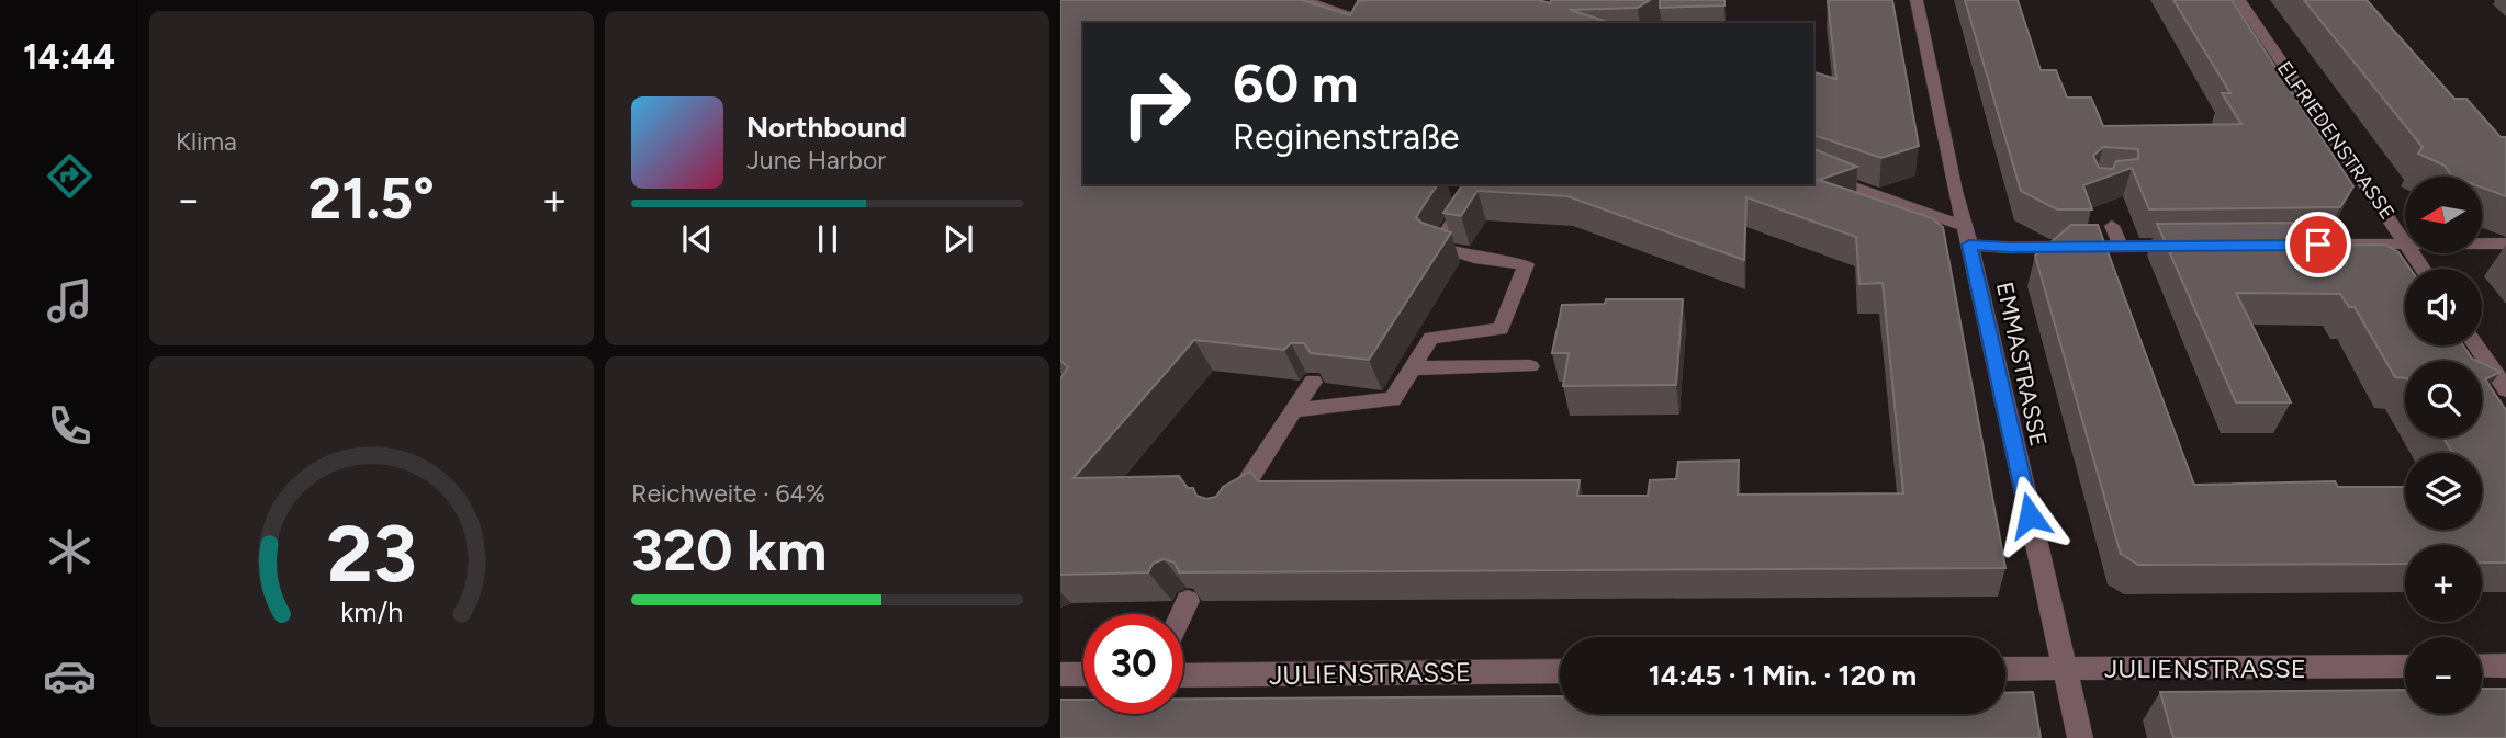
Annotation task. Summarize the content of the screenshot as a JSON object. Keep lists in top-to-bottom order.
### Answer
{
  "streets": {
    "street": ["ELFRIEDENSTRASSE", "EMMASTRASSE", "JULIENSTRASSE"]
  },
  "crossings": [
    ["EMMASTRASSE", "JULIENSTRASSE"]
  ],
  "north": "left",
  "page": {
    "tabs": "14:44",
    "tile": [
      "Klima",
      ["Reichweite · 64%", "320 km"]
    ],
    "turn": ["60 m", "Reginenstraße"],
    "song": ["Northbound", "June Harbor"],
    "heat": ["−", "21.5°", "+"],
    "map_buttons": ["+", "−"],
    "limit": "30",
    "trip": "14:45 · 1 Min. · 120 m",
    "gauge": ["23", "km/h"]
  }
}
